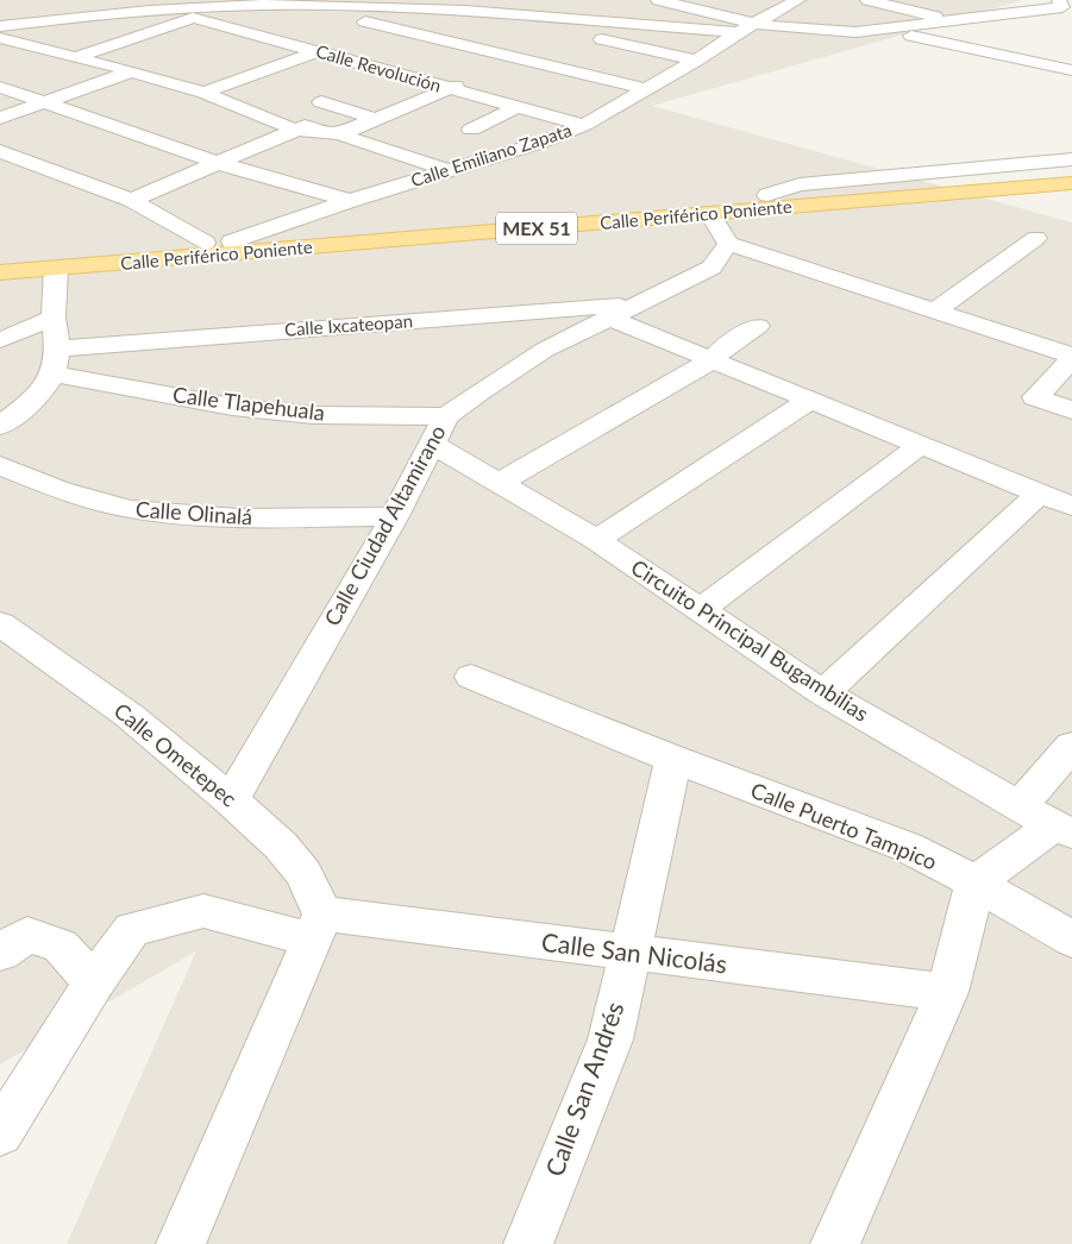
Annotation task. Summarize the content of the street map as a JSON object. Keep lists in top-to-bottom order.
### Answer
{
  "streets": {
    "main road": ["Calle Periférico Poniente", "MEX 51"],
    "street": [
      "Calle Revolución",
      "Calle Emiliano Zapata",
      "Calle Ixcateopan",
      "Calle Tlapehuala",
      "Calle Olinalá",
      "Calle Ciudad Altamirano",
      "Circuito Principal Bugambilias",
      "Calle Ometepec",
      "Calle Puerto Tampico",
      "Calle San Nicolás",
      "Calle San Andrés"
    ]
  },
  "crossings": [
    ["Calle Revolución", "Calle Emiliano Zapata"],
    ["Calle Emiliano Zapata", "Calle Periférico Poniente"],
    ["Calle Ixcateopan", "Calle Tlapehuala"],
    ["Calle Ixcateopan", "Calle Ciudad Altamirano"],
    ["Calle Tlapehuala", "Calle Ciudad Altamirano"],
    ["Calle Tlapehuala", "Circuito Principal Bugambilias"],
    ["Calle Olinalá", "Calle Ciudad Altamirano"],
    ["Calle Ciudad Altamirano", "Circuito Principal Bugambilias"],
    ["Calle Ciudad Altamirano", "Calle Ometepec"],
    ["Calle Ometepec", "Calle San Nicolás"],
    ["Calle Puerto Tampico", "Calle San Andrés"],
    ["Calle San Nicolás", "Calle San Andrés"]
  ]
}
